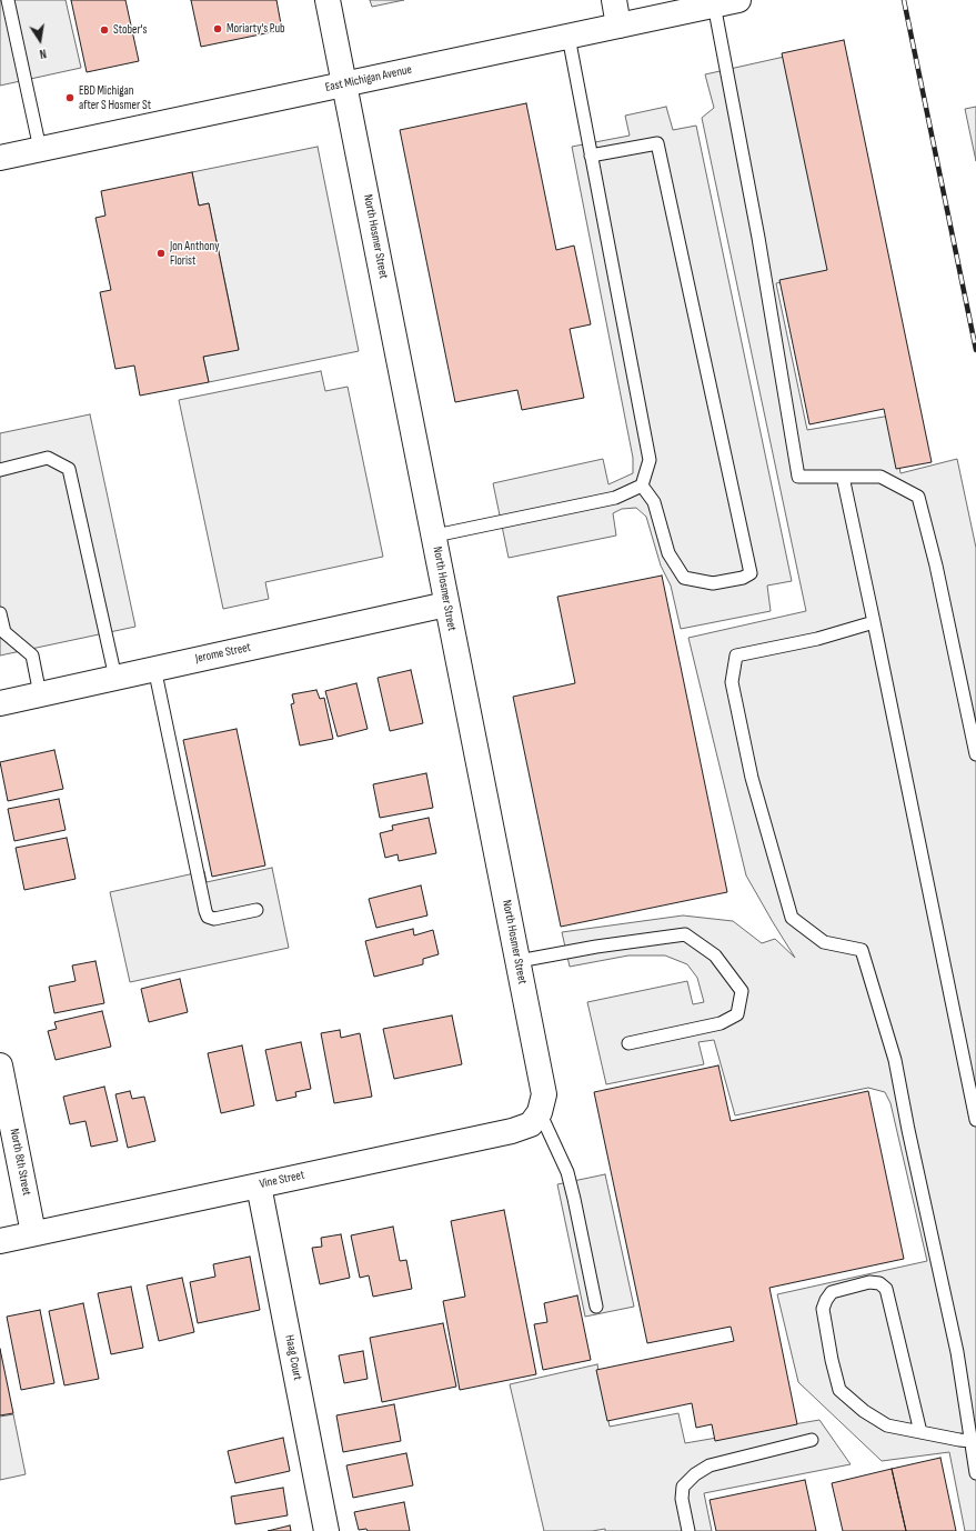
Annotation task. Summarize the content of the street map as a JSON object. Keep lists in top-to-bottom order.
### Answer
{
  "streets": {
    "street": [
      "East Michigan Avenue",
      "North Hosmer Street",
      "Jerome Street",
      "North 8th Street",
      "Vine Street",
      "Haag Court"
    ]
  },
  "crossings": [
    ["East Michigan Avenue", "North Hosmer Street"],
    ["North Hosmer Street", "Jerome Street"],
    ["North Hosmer Street", "Vine Street"],
    ["North 8th Street", "Vine Street"],
    ["Vine Street", "Haag Court"]
  ],
  "places": [
    "Moriarty's Pub",
    "Stober's",
    "EBD Michigan after S Hosmer St",
    "Jon Anthony Florist"
  ],
  "north": "bottom"
}
